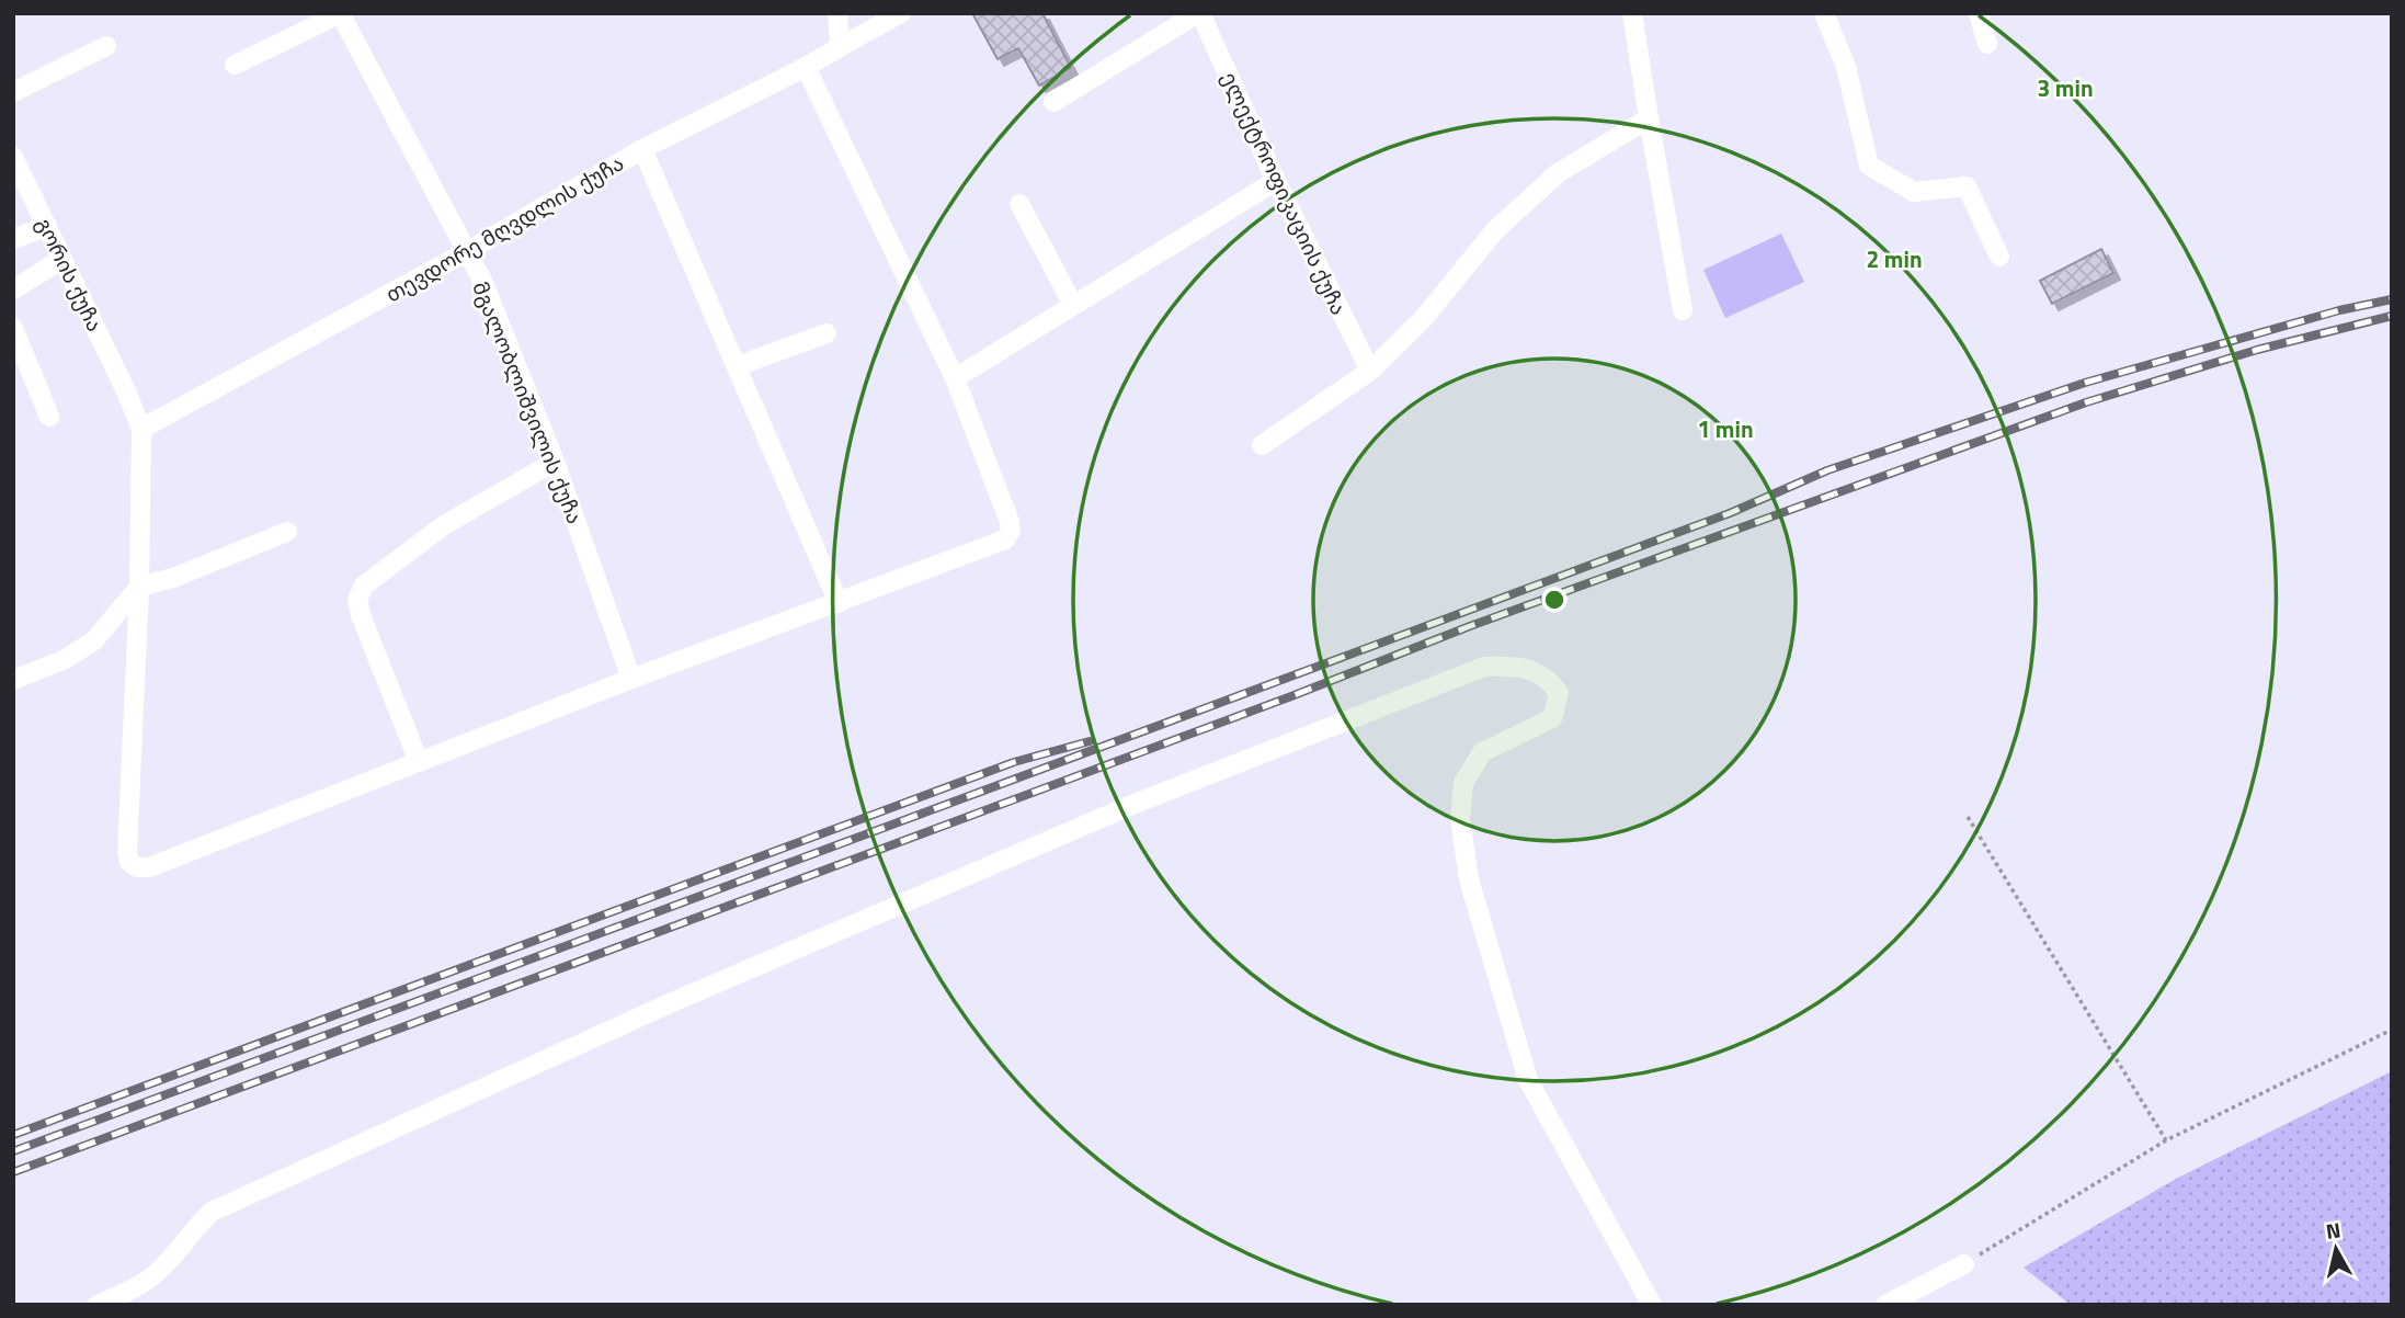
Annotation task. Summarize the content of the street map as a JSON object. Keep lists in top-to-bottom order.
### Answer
{
  "streets": {
    "street": [
      "ელექტროფიკაციის ქუჩა",
      "თევდორე მღვდლის ქუჩა",
      "გორის ქუჩა",
      "მგალობლიშვილის ქუჩა"
    ]
  },
  "crossings": [
    ["თევდორე მღვდლის ქუჩა", "გორის ქუჩა"],
    ["თევდორე მღვდლის ქუჩა", "მგალობლიშვილის ქუჩა"]
  ],
  "north": "top",
  "rings": ["3 min", "2 min", "1 min"]
}
